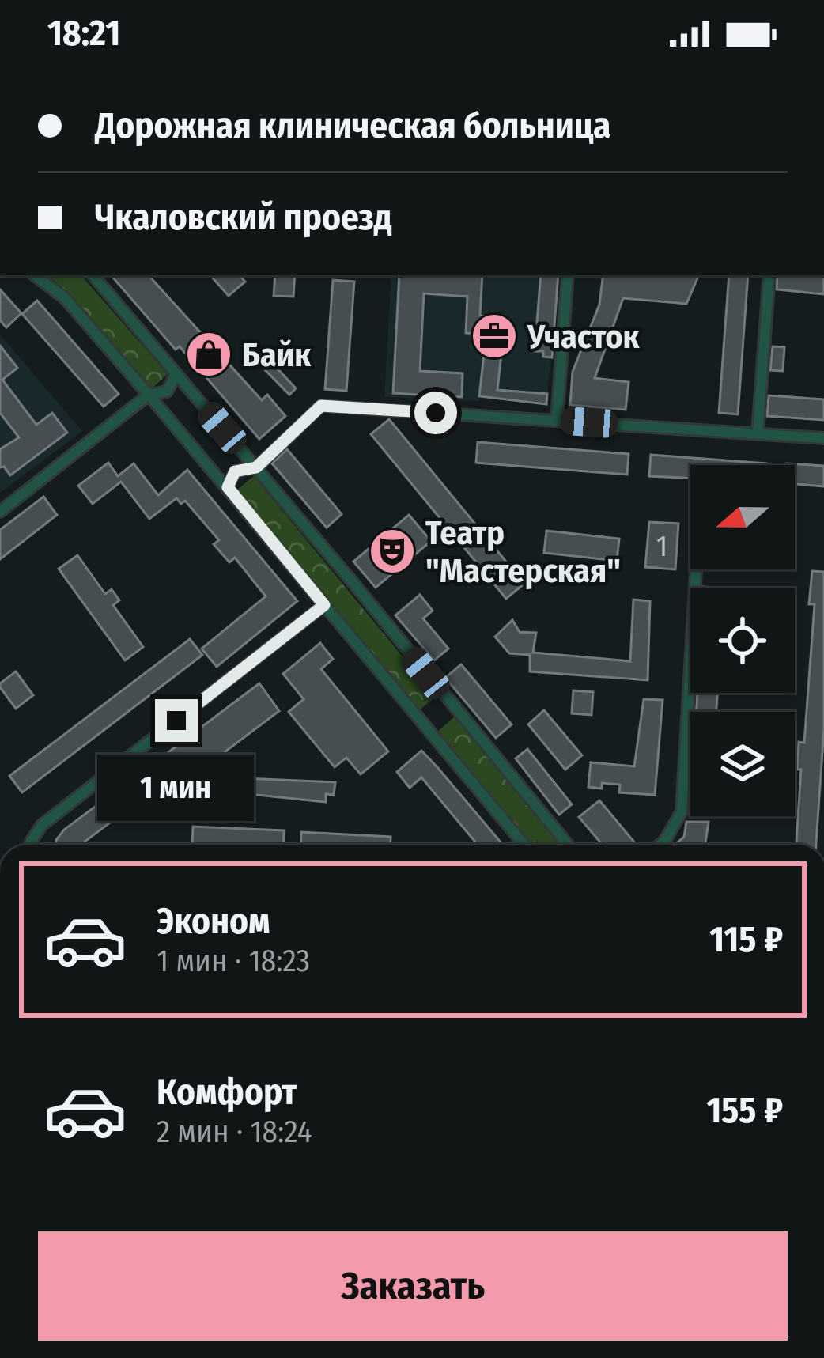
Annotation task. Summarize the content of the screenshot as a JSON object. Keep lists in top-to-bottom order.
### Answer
{
  "places": {
    "office": ["Участок"],
    "shop": ["Байк"],
    "theatre": ["Театр \"Мастерская\""]
  },
  "house_numbers": ["1"],
  "north": "left",
  "page": {
    "status": "18:21",
    "banner": ["Дорожная клиническая больница", "Чкаловский проезд"],
    "bubble": "1 мин",
    "list": [
      {
        "name": "Эконом",
        "note": "1 мин · 18:23",
        "value": "115 ₽"
      },
      {
        "name": "Комфорт",
        "note": "2 мин · 18:24",
        "value": "155 ₽"
      }
    ],
    "buttons": "Заказать"
  }
}
